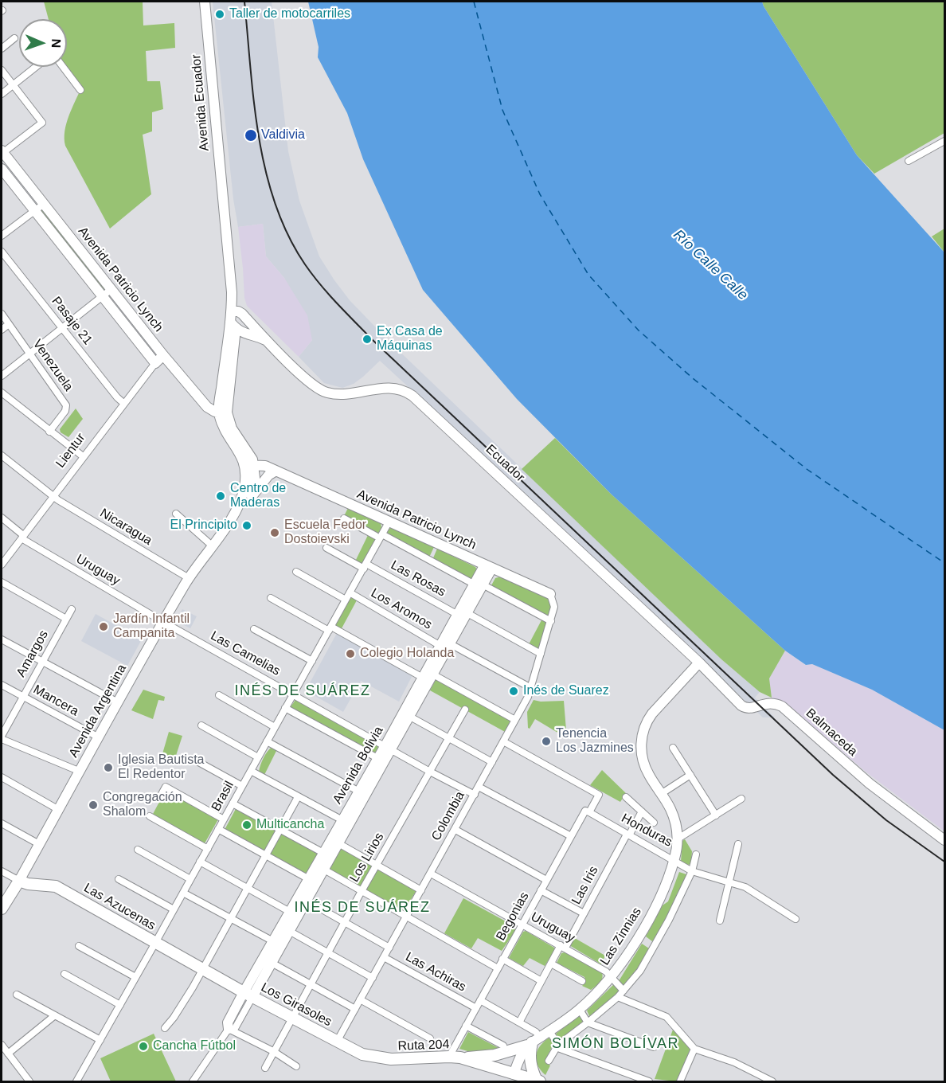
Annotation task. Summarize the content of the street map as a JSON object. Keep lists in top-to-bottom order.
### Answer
{
  "streets": {
    "main road": [
      "Avenida Argentina",
      "Las Azucenas",
      "Los Girasoles",
      "Ruta 204"
    ],
    "street": [
      "Avenida Ecuador",
      "Avenida Patricio Lynch",
      "Pasaje 21",
      "Venezuela",
      "Lientur",
      "Ecuador",
      "Nicaragua",
      "Uruguay",
      "Las Rosas",
      "Los Aromos",
      "Amargos",
      "Las Camelias",
      "Mancera",
      "Balmaceda",
      "Avenida Bolivia",
      "Brasil",
      "Colombia",
      "Honduras",
      "Los Lirios",
      "Las Iris",
      "Begonias",
      "Las Zinnias",
      "Las Achiras"
    ]
  },
  "crossings": [
    ["Avenida Ecuador", "Ecuador"],
    ["Avenida Patricio Lynch", "Lientur"],
    ["Avenida Patricio Lynch", "Avenida Argentina"],
    ["Avenida Patricio Lynch", "Avenida Bolivia"],
    ["Avenida Patricio Lynch", "Brasil"],
    ["Avenida Patricio Lynch", "Colombia"],
    ["Pasaje 21", "Lientur"],
    ["Lientur", "Nicaragua"],
    ["Lientur", "Uruguay"],
    ["Ecuador", "Balmaceda"],
    ["Ecuador", "Las Zinnias"],
    ["Nicaragua", "Avenida Argentina"],
    ["Uruguay", "Las Camelias"],
    ["Uruguay", "Avenida Argentina"],
    ["Uruguay", "Colombia"],
    ["Uruguay", "Las Iris"],
    ["Uruguay", "Begonias"],
    ["Uruguay", "Las Zinnias"],
    ["Las Rosas", "Avenida Bolivia"],
    ["Las Rosas", "Brasil"],
    ["Las Rosas", "Colombia"],
    ["Los Aromos", "Avenida Bolivia"],
    ["Los Aromos", "Brasil"],
    ["Los Aromos", "Colombia"],
    ["Amargos", "Mancera"],
    ["Las Camelias", "Avenida Argentina"],
    ["Las Camelias", "Avenida Bolivia"],
    ["Las Camelias", "Brasil"],
    ["Las Camelias", "Colombia"],
    ["Las Camelias", "Los Lirios"],
    ["Mancera", "Avenida Argentina"],
    ["Avenida Argentina", "Las Azucenas"],
    ["Balmaceda", "Las Zinnias"],
    ["Avenida Bolivia", "Las Azucenas"],
    ["Avenida Bolivia", "Los Girasoles"],
    ["Brasil", "Las Azucenas"],
    ["Colombia", "Begonias"],
    ["Colombia", "Las Achiras"],
    ["Colombia", "Los Girasoles"],
    ["Colombia", "Ruta 204"],
    ["Honduras", "Las Iris"],
    ["Honduras", "Begonias"],
    ["Honduras", "Las Zinnias"],
    ["Los Lirios", "Los Girasoles"],
    ["Las Iris", "Las Achiras"],
    ["Las Azucenas", "Los Girasoles"],
    ["Begonias", "Las Achiras"],
    ["Begonias", "Ruta 204"],
    ["Las Zinnias", "Las Achiras"],
    ["Las Zinnias", "Ruta 204"],
    ["Los Girasoles", "Ruta 204"]
  ],
  "districts": ["INÉS DE SUÁREZ", "INÉS DE SUÁREZ", "SIMÓN BOLÍVAR"],
  "water": ["Río Calle Calle"],
  "places": [
    "Taller de motocarriles",
    "Valdivia",
    "Ex Casa de Máquinas",
    "Centro de Maderas",
    "El Principito",
    "Escuela Fedor Dostoievski",
    "Jardín Infantil Campanita",
    "Colegio Holanda",
    "Inés de Suarez",
    "Tenencia Los Jazmines",
    "Iglesia Bautista El Redentor",
    "Congregación Shalom",
    "Multicancha",
    "Cancha Fútbol"
  ],
  "north": "right"
}
